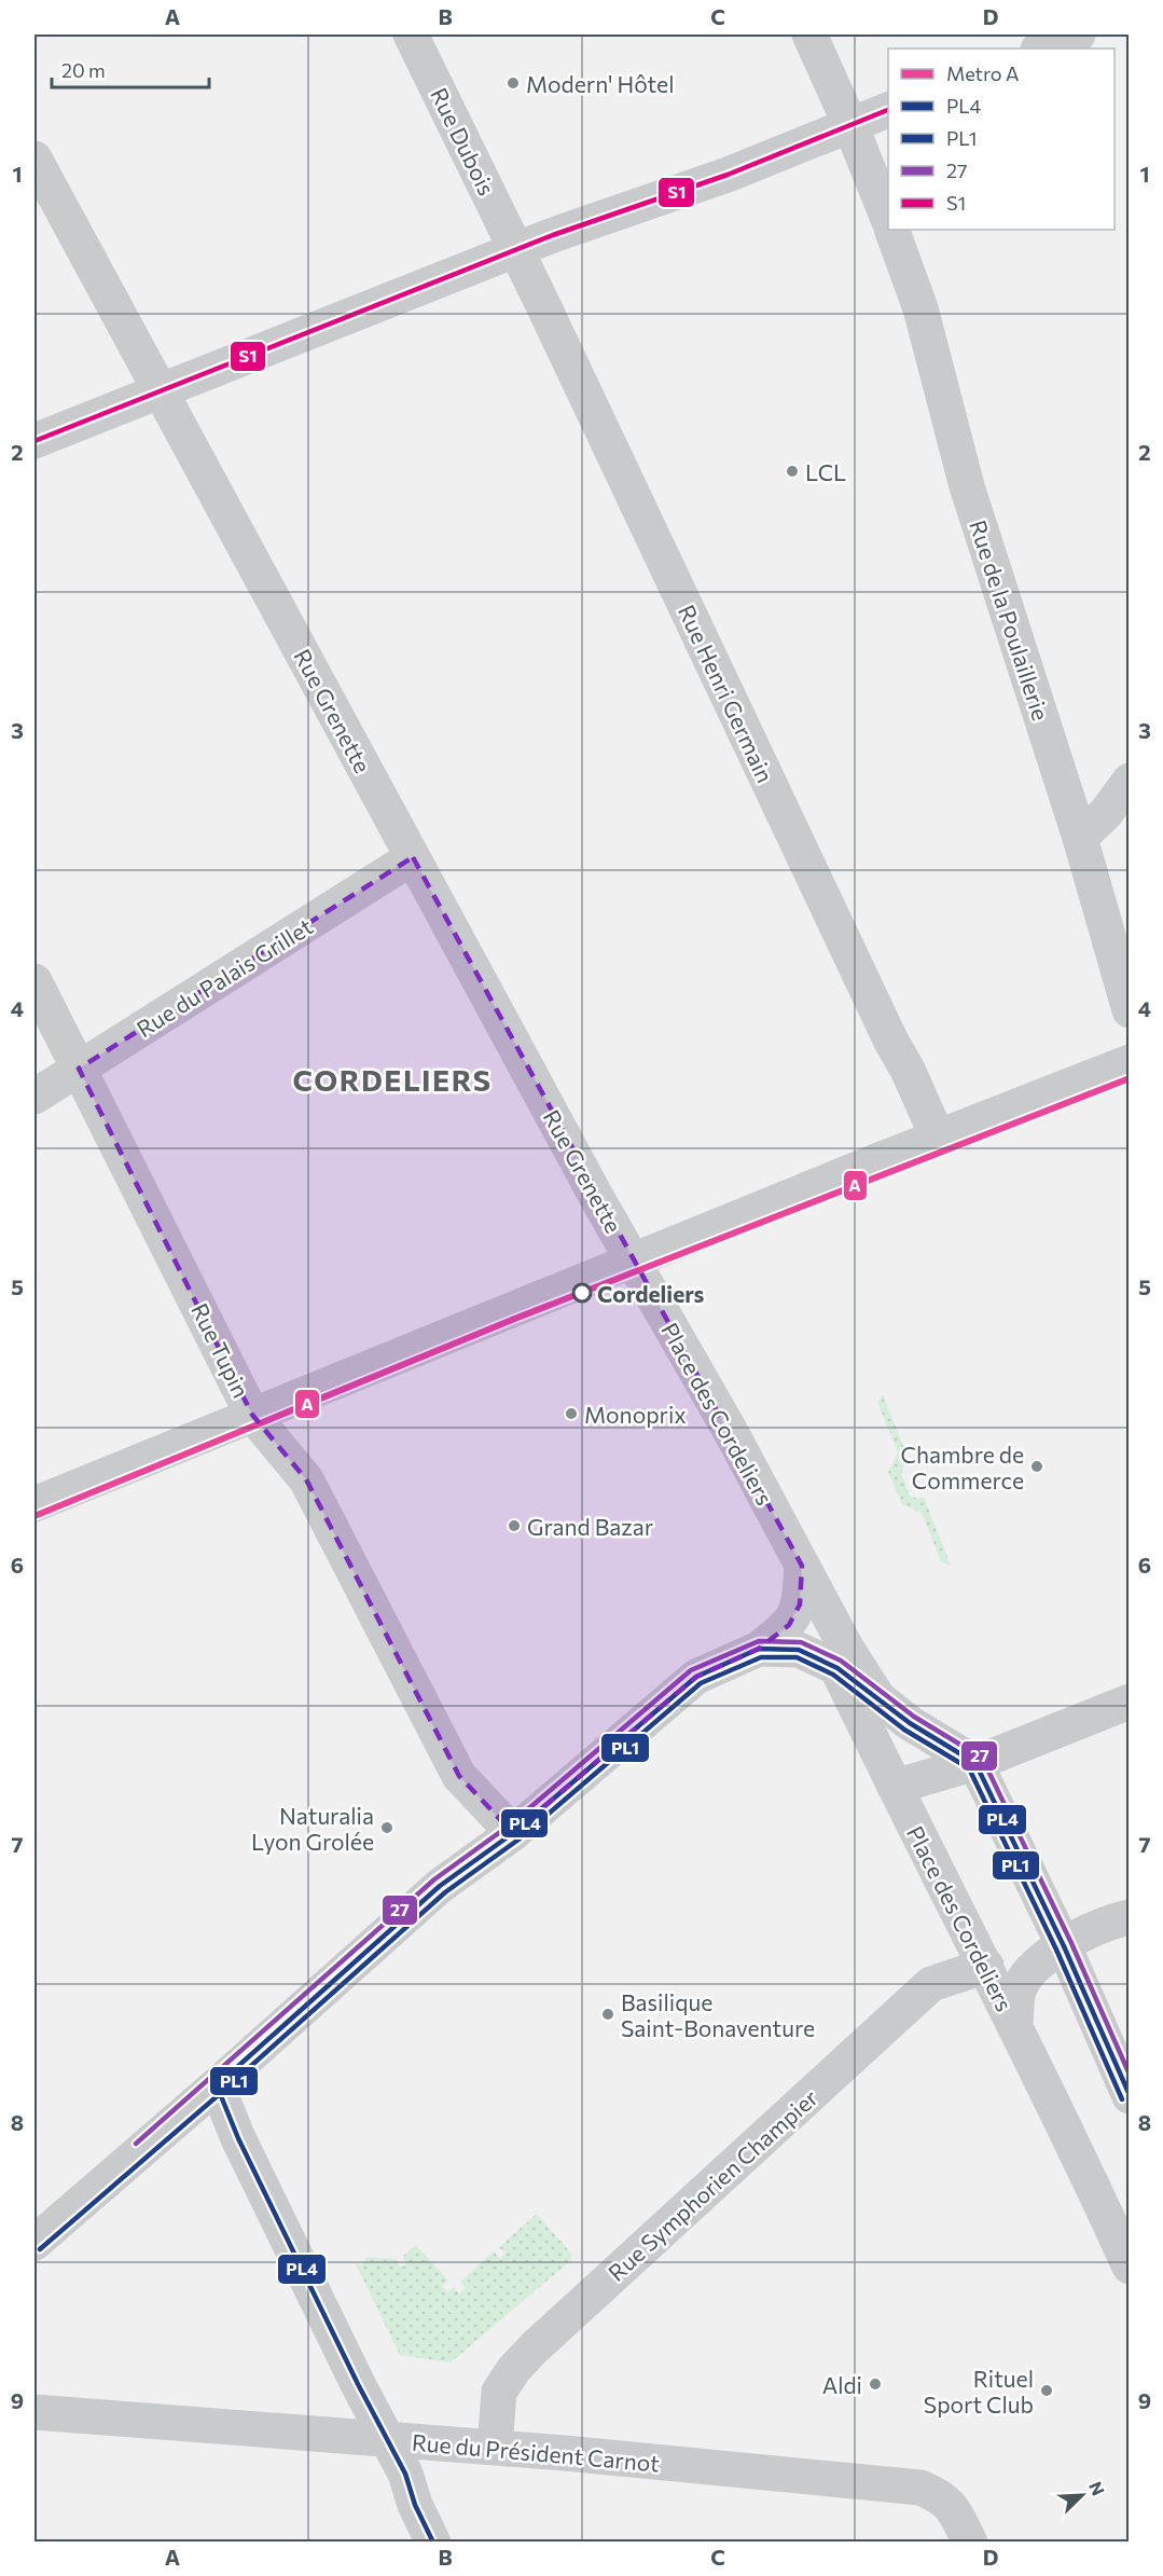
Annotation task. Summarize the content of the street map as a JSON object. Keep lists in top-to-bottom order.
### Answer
{
  "streets": {
    "street": [
      "Rue Dubois",
      "Rue de la Poulaillerie",
      "Rue Henri Germain",
      "Rue Grenette",
      "Rue du Palais Grillet",
      "Rue Tupin",
      "Place des Cordeliers",
      "Rue Symphorien Champier",
      "Rue du Président Carnot"
    ]
  },
  "crossings": [
    ["Rue Dubois", "Rue Henri Germain"],
    ["Rue Grenette", "Rue du Palais Grillet"],
    ["Rue Grenette", "Place des Cordeliers"],
    ["Rue du Palais Grillet", "Rue Tupin"],
    ["Place des Cordeliers", "Rue Symphorien Champier"],
    ["Rue Symphorien Champier", "Rue du Président Carnot"]
  ],
  "districts": ["CORDELIERS"],
  "places": [
    "Modern' Hôtel",
    "LCL",
    "Cordeliers",
    "Monoprix",
    "Chambre de Commerce",
    "Grand Bazar",
    "Naturalia Lyon Grolée",
    "Basilique Saint-Bonaventure",
    "Aldi",
    "Rituel Sport Club"
  ],
  "lines": [
    "transit line S1",
    "metro line A",
    "transit line 27",
    "transit line PL4",
    "transit line PL1"
  ],
  "legend": [
    "Metro A",
    "PL4",
    "PL1",
    "27",
    "S1"
  ],
  "scale_bar": "20 m",
  "north": "top right",
  "grid": {
    "columns": [
      "A",
      "B",
      "C",
      "D"
    ],
    "rows": [
      "1",
      "2",
      "3",
      "4",
      "5",
      "6",
      "7",
      "8",
      "9"
    ]
  }
}
